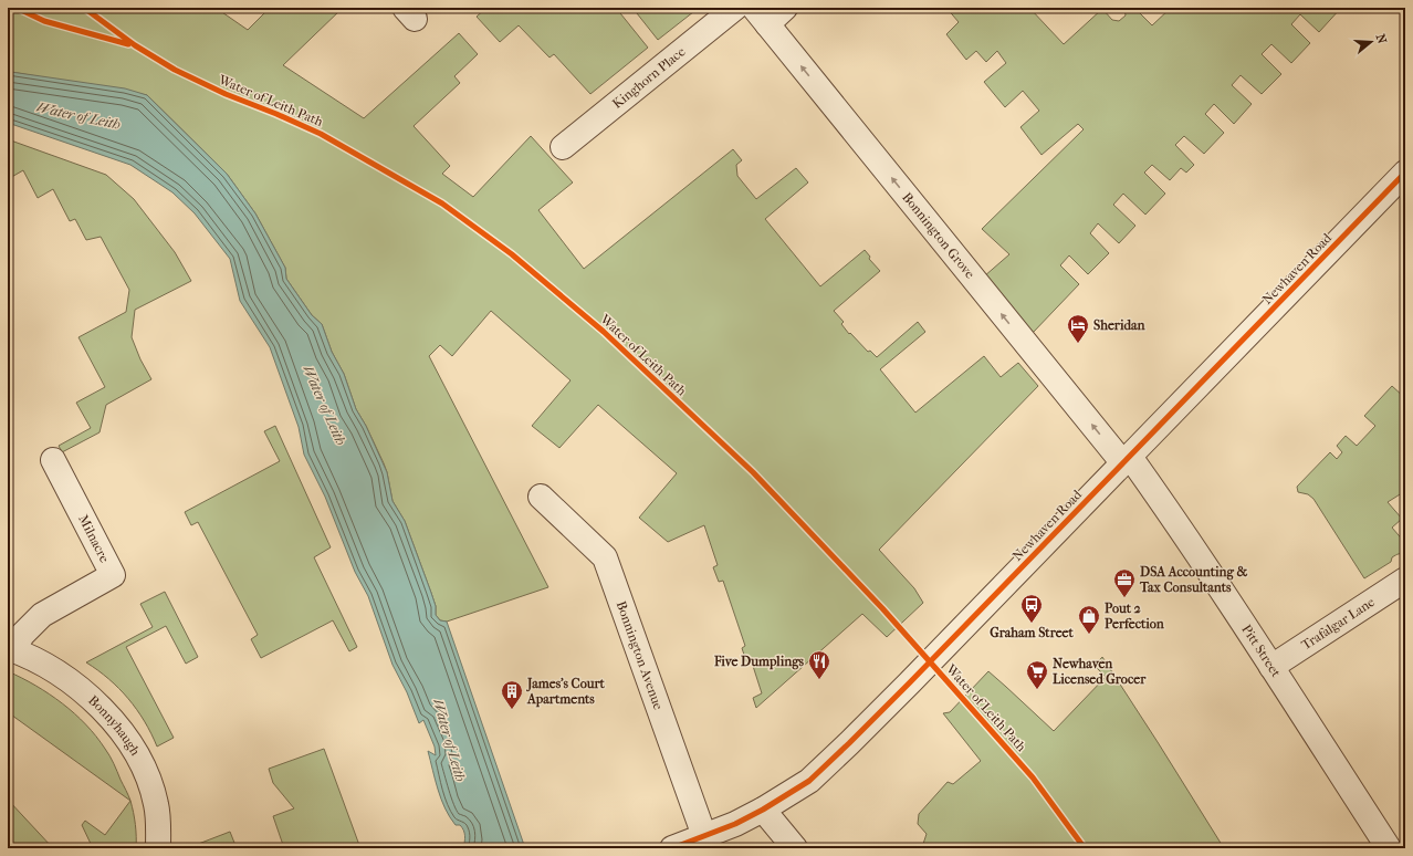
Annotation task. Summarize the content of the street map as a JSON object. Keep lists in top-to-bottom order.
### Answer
{
  "streets": {
    "street": [
      "Kinghorn Place",
      "Bonnington Grove",
      "Newhaven Road",
      "Milnacre",
      "Trafalgar Lane",
      "Pitt Street",
      "Bonnington Avenue",
      "Bonnyhaugh"
    ],
    "cycle path": ["Water of Leith Path"]
  },
  "crossings": [
    ["Bonnington Grove", "Newhaven Road"],
    ["Bonnington Grove", "Pitt Street"],
    ["Newhaven Road", "Pitt Street"],
    ["Newhaven Road", "Bonnington Avenue"],
    ["Milnacre", "Bonnyhaugh"],
    ["Trafalgar Lane", "Pitt Street"]
  ],
  "one_way": ["Bonnington Grove"],
  "water": ["Water of Leith"],
  "places": {
    "hotel": ["Sheridan"],
    "office": ["DSA Accounting & Tax Consultants"],
    "bus stop": ["Graham Street"],
    "shop": ["Pout 2 Perfection"],
    "restaurant": ["Five Dumplings"],
    "supermarket": ["Newhaven Licensed Grocer"],
    "building": ["James's Court Apartments"]
  },
  "north": "right"
}
